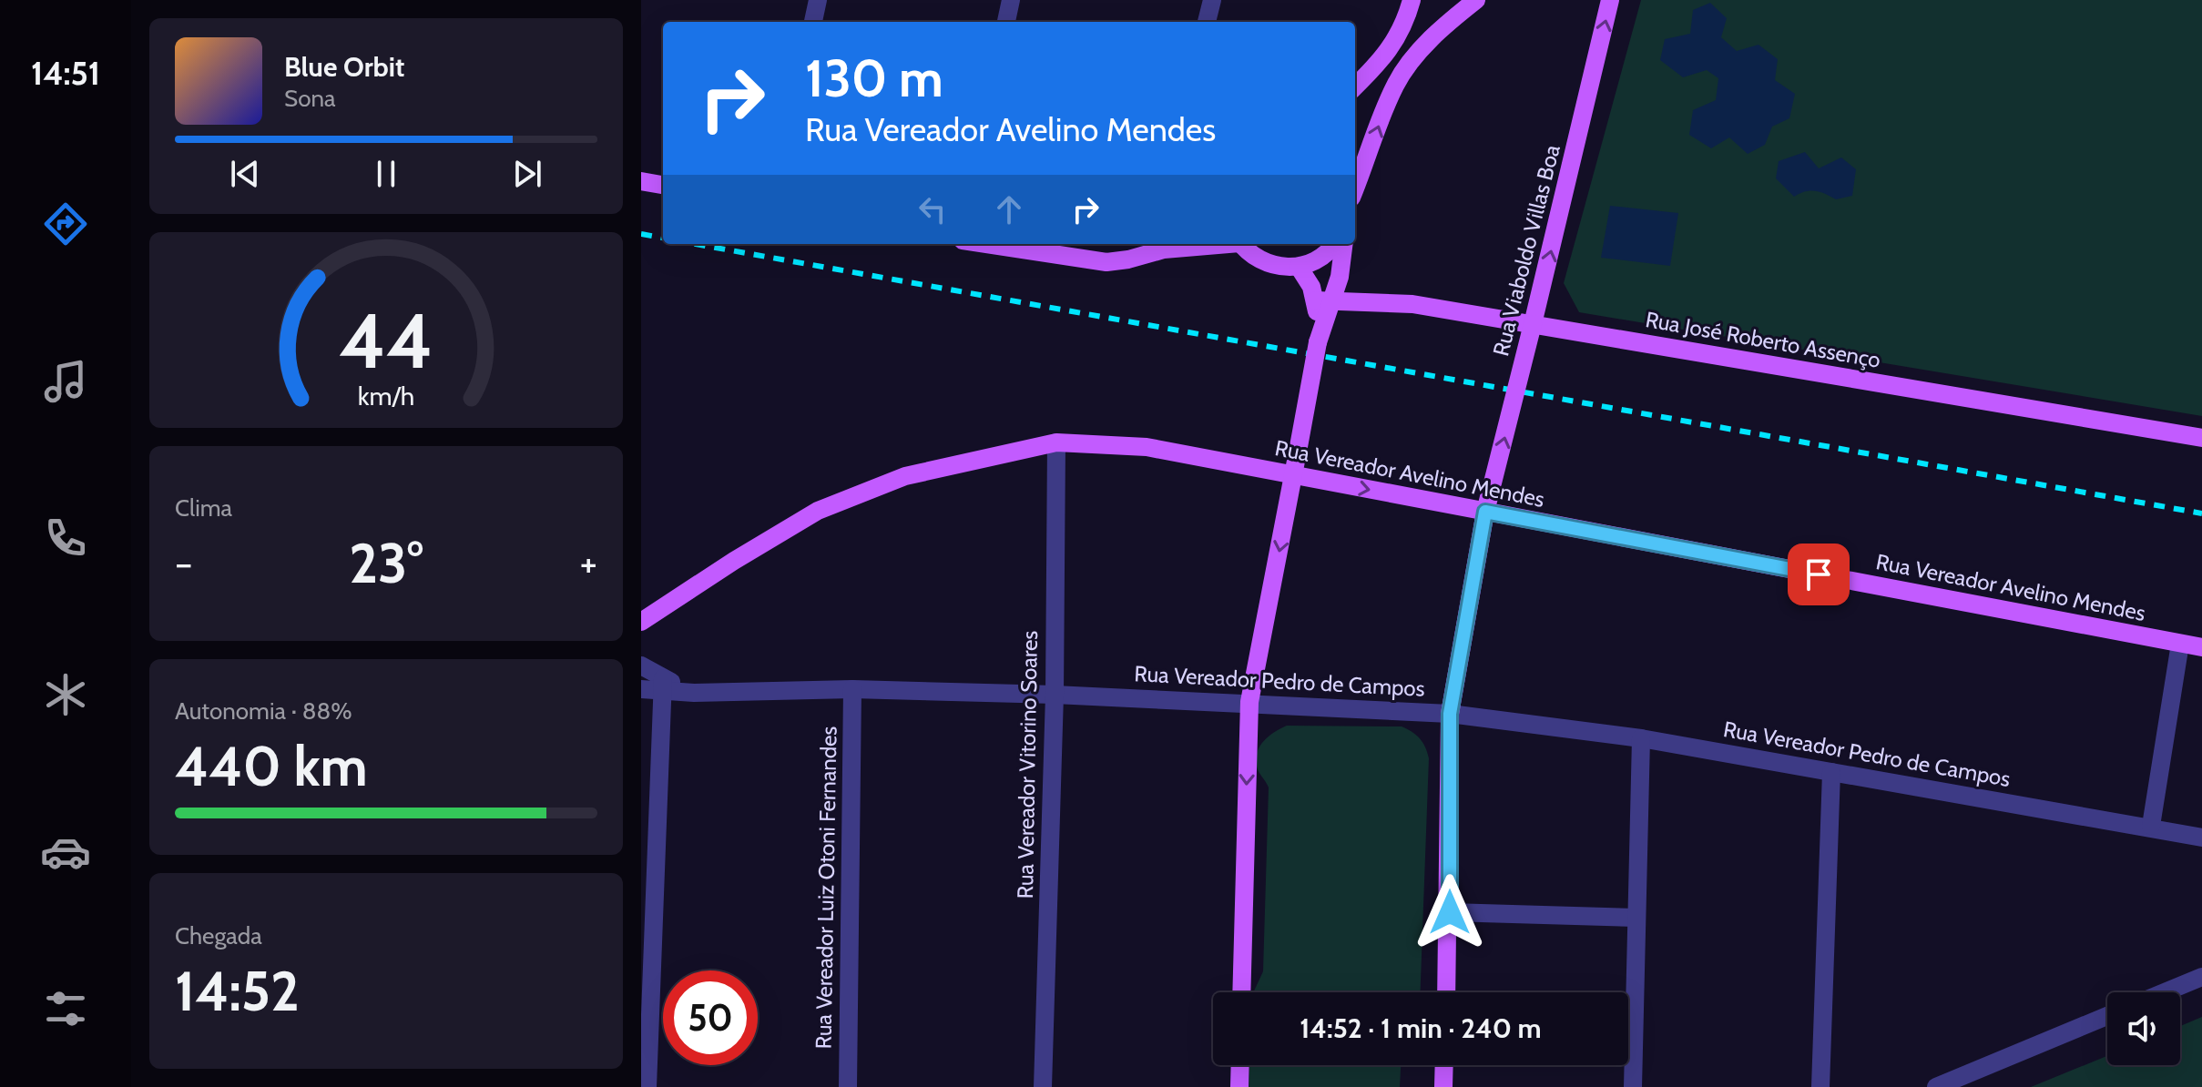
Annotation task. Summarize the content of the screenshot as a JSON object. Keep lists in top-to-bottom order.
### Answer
{
  "streets": {
    "main road": ["Rua Viaboldo Villas Boa", "Rua José Roberto Assenço", "Rua Vereador Avelino Mendes"],
    "street": ["Rua Vereador Pedro de Campos", "Rua Vereador Vitorino Soares", "Rua Vereador Luiz Otoni Fernandes"]
  },
  "crossings": [
    ["Rua Viaboldo Villas Boa", "Rua José Roberto Assenço"],
    ["Rua Viaboldo Villas Boa", "Rua Vereador Avelino Mendes"],
    ["Rua Viaboldo Villas Boa", "Rua Vereador Pedro de Campos"],
    ["Rua Vereador Avelino Mendes", "Rua Vereador Vitorino Soares"],
    ["Rua Vereador Pedro de Campos", "Rua Vereador Vitorino Soares"],
    ["Rua Vereador Pedro de Campos", "Rua Vereador Luiz Otoni Fernandes"]
  ],
  "one_way": ["Rua Viaboldo Villas Boa"],
  "page": {
    "tabs": "14:51",
    "turn": ["130 m", "Rua Vereador Avelino Mendes"],
    "song": ["Blue Orbit", "Sona"],
    "tile": [
      "Clima",
      ["Autonomia · 88%", "440 km"],
      ["Chegada", "14:52"]
    ],
    "heat": ["−", "23°", "+"],
    "limit": "50",
    "trip": "14:52 · 1 min · 240 m",
    "gauge": ["44", "km/h"]
  }
}
